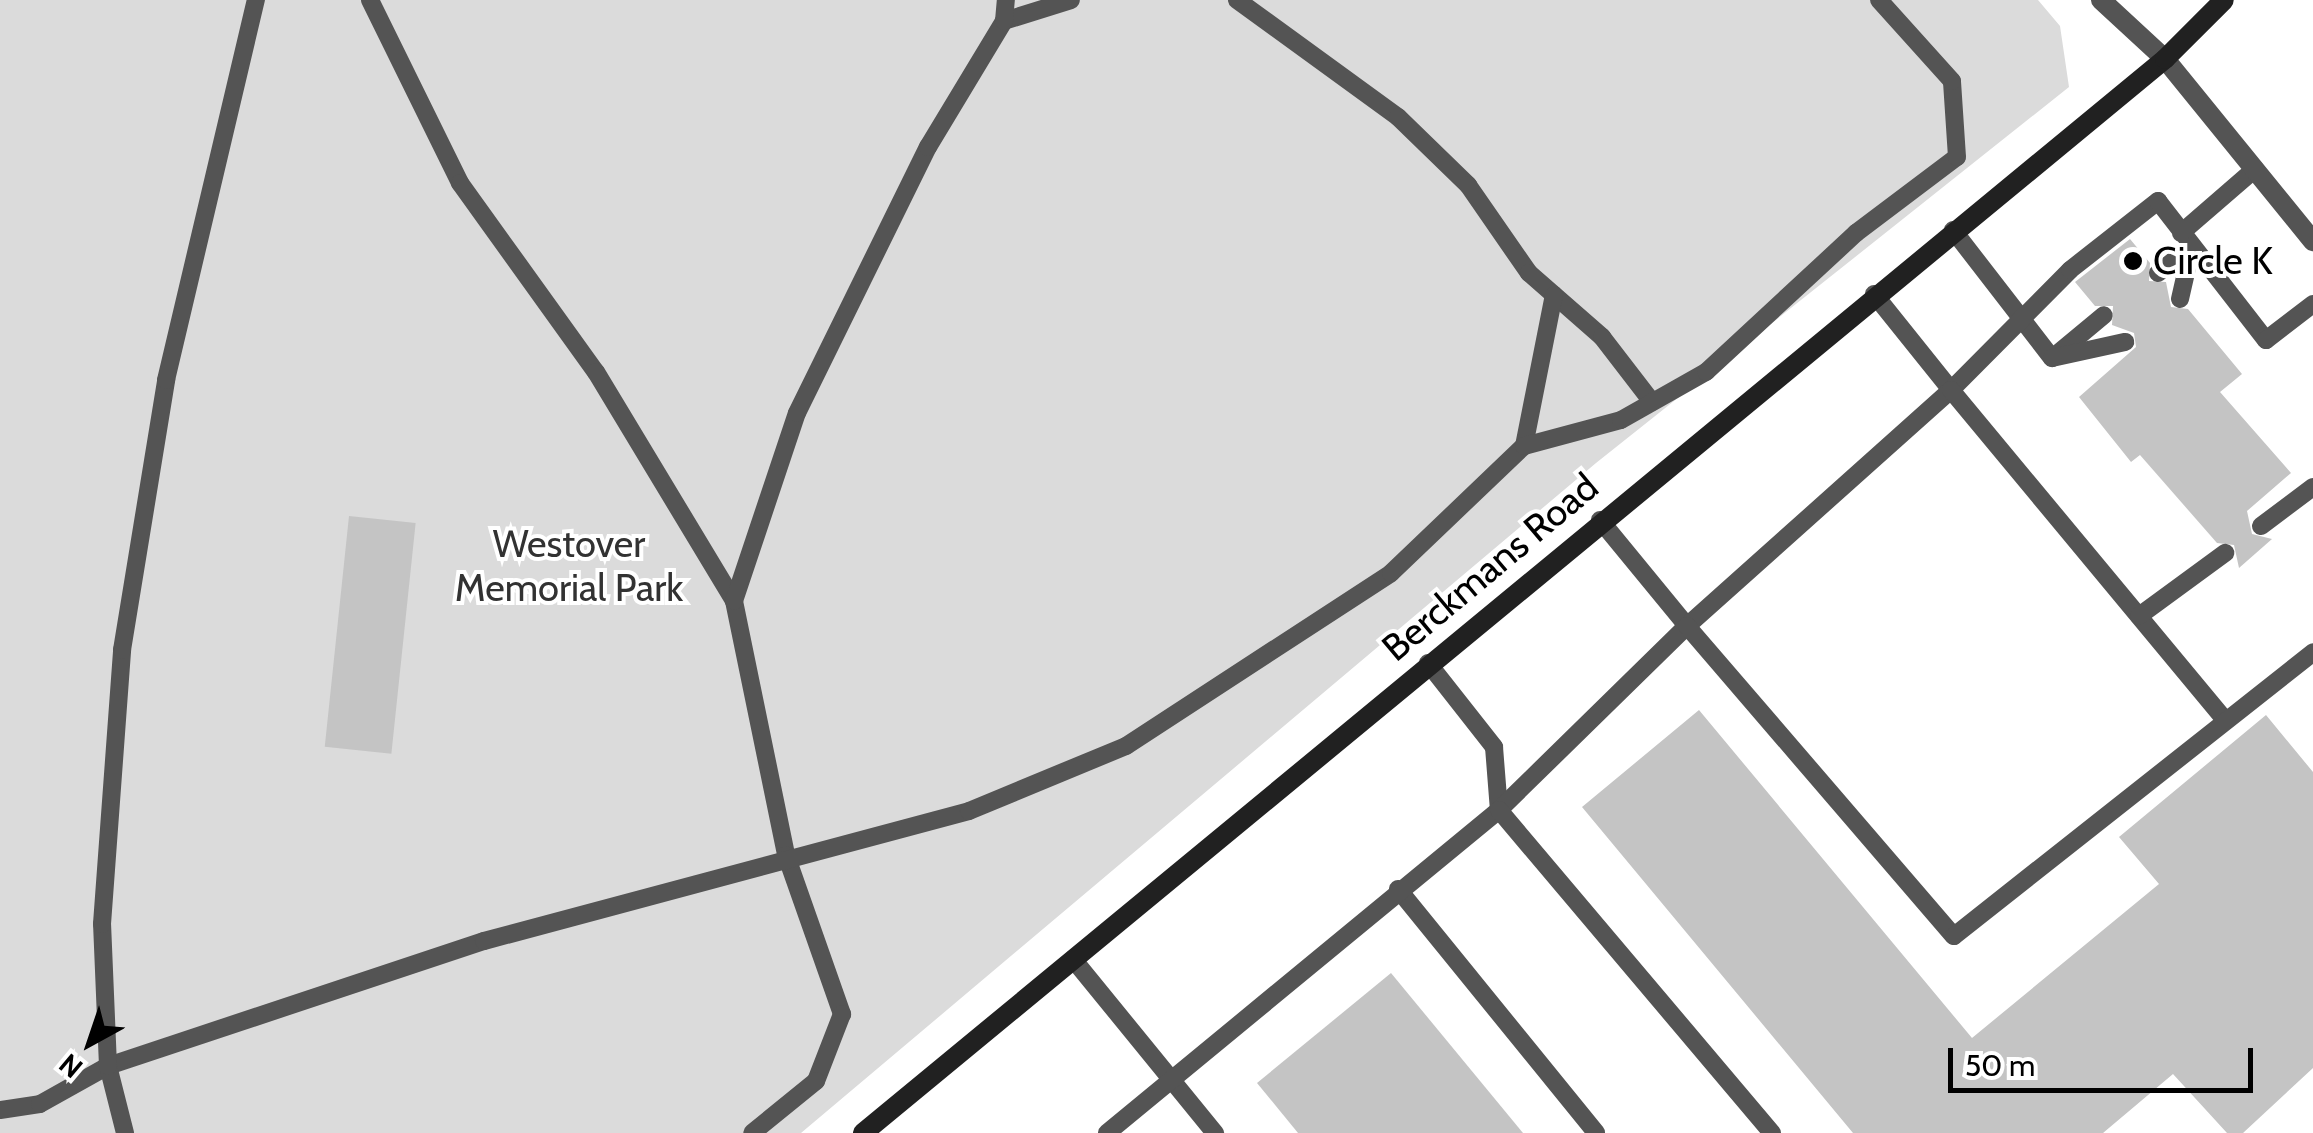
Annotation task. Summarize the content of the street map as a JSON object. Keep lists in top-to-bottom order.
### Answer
{
  "streets": {
    "main road": ["Berckmans Road"]
  },
  "parks": ["Westover Memorial Park"],
  "places": ["Circle K"],
  "scale_bar": "50 m",
  "north": "bottom left"
}
